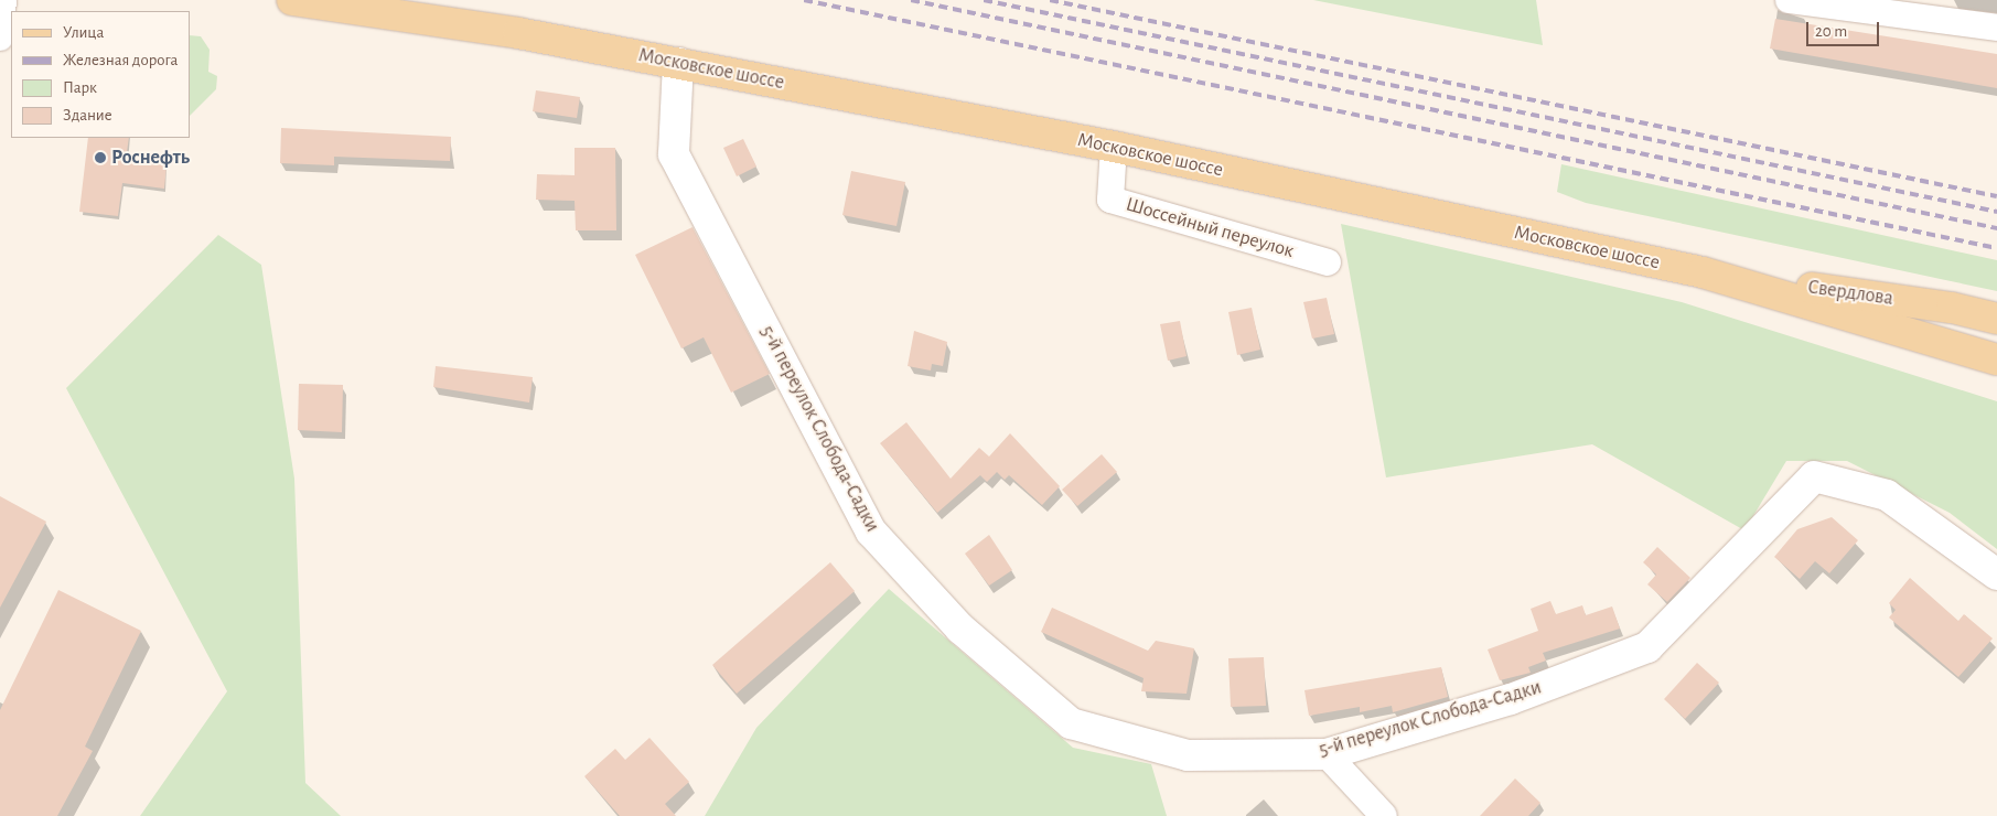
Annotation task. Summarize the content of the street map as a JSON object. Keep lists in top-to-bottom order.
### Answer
{
  "streets": {
    "main road": ["Московское шоссе", "Свердлова"],
    "street": ["Шоссейный переулок", "5-й переулок Слобода-Садки"]
  },
  "crossings": [
    ["Московское шоссе", "Шоссейный переулок"],
    ["Московское шоссе", "Свердлова"],
    ["Московское шоссе", "5-й переулок Слобода-Садки"]
  ],
  "places": ["Роснефть"],
  "legend": [
    "Улица",
    "Железная дорога",
    "Парк",
    "Здание"
  ],
  "scale_bar": "20 m"
}
